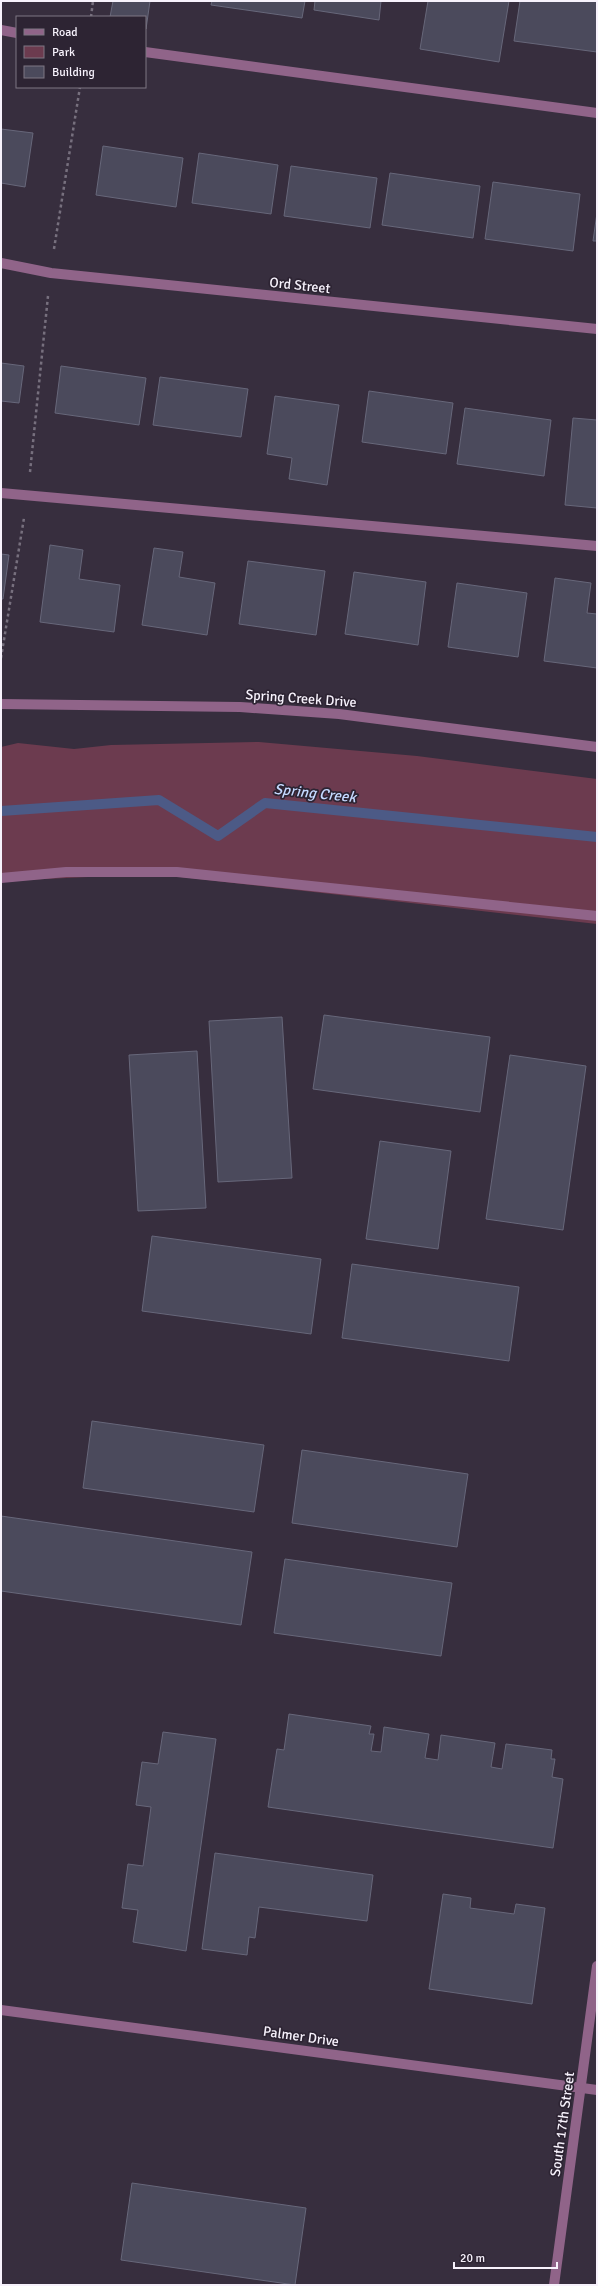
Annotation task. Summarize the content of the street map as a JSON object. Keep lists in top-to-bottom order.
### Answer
{
  "streets": {
    "street": [
      "Ord Street",
      "Spring Creek Drive",
      "Palmer Drive",
      "South 17th Street"
    ]
  },
  "crossings": [
    ["Palmer Drive", "South 17th Street"]
  ],
  "water": ["Spring Creek"],
  "legend": ["Road", "Park", "Building"],
  "scale_bar": "20 m"
}
